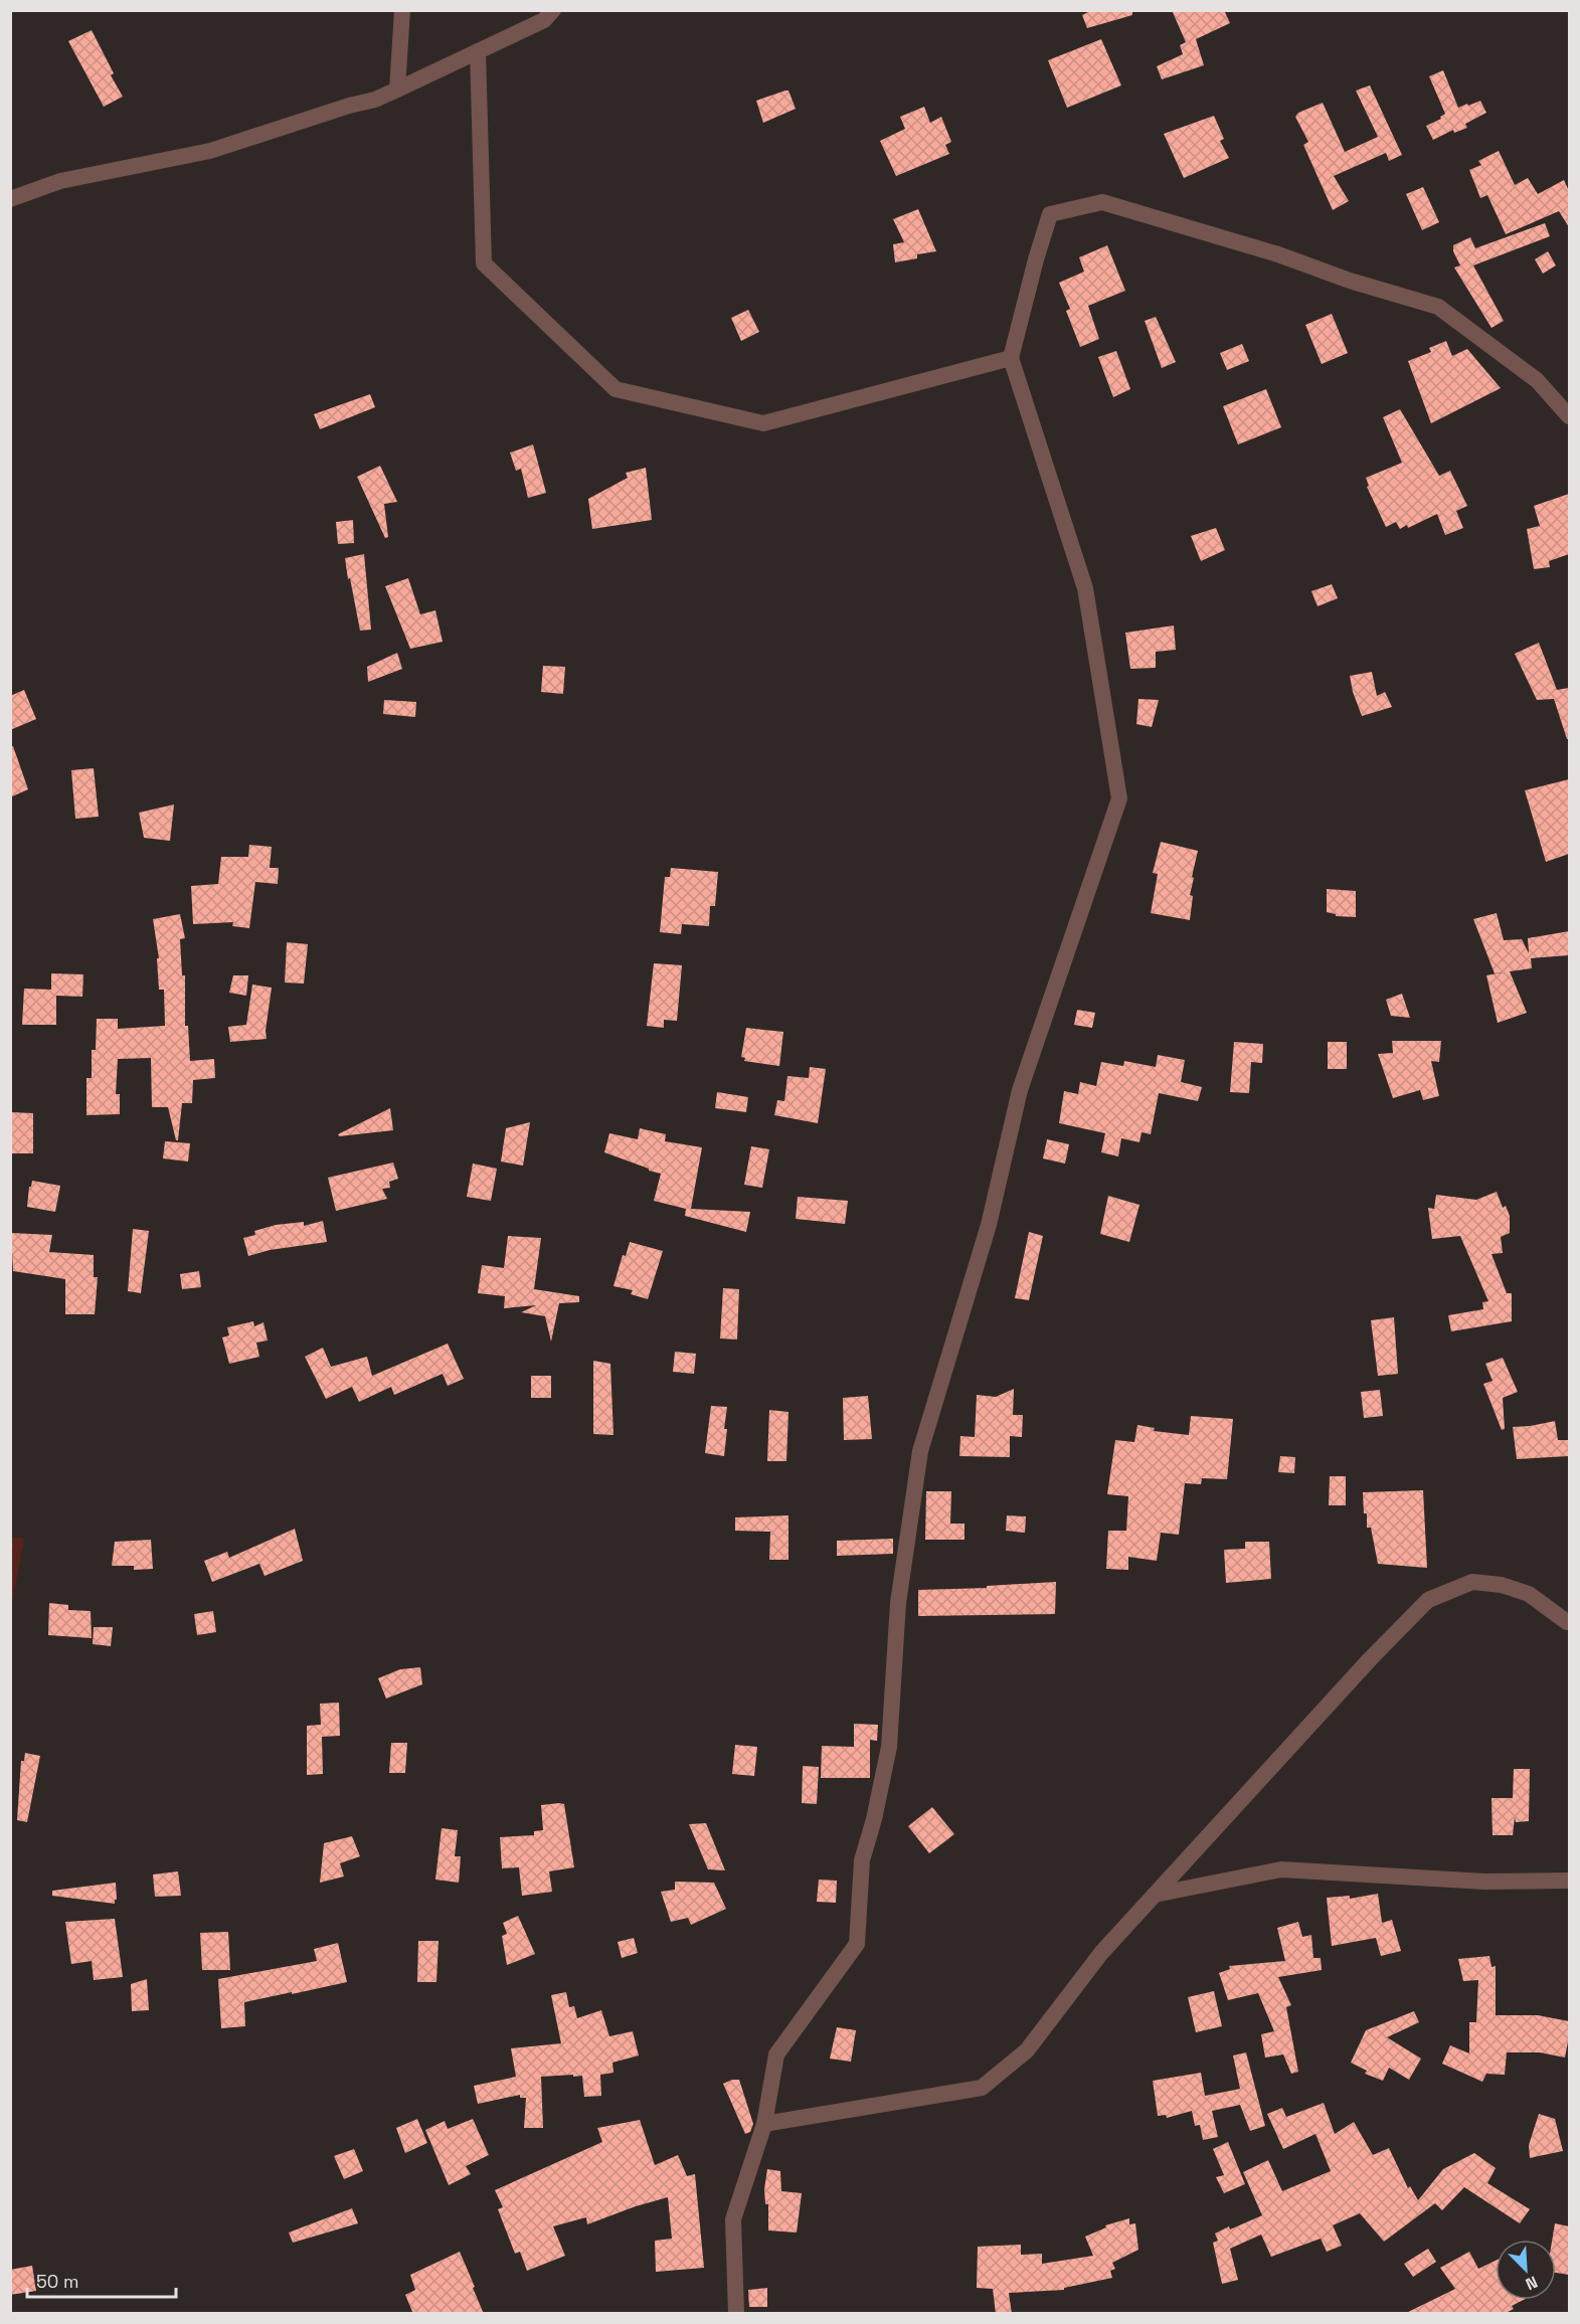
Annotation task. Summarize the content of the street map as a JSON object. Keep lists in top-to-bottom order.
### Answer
{
  "scale_bar": "50 m",
  "north": "bottom right"
}
